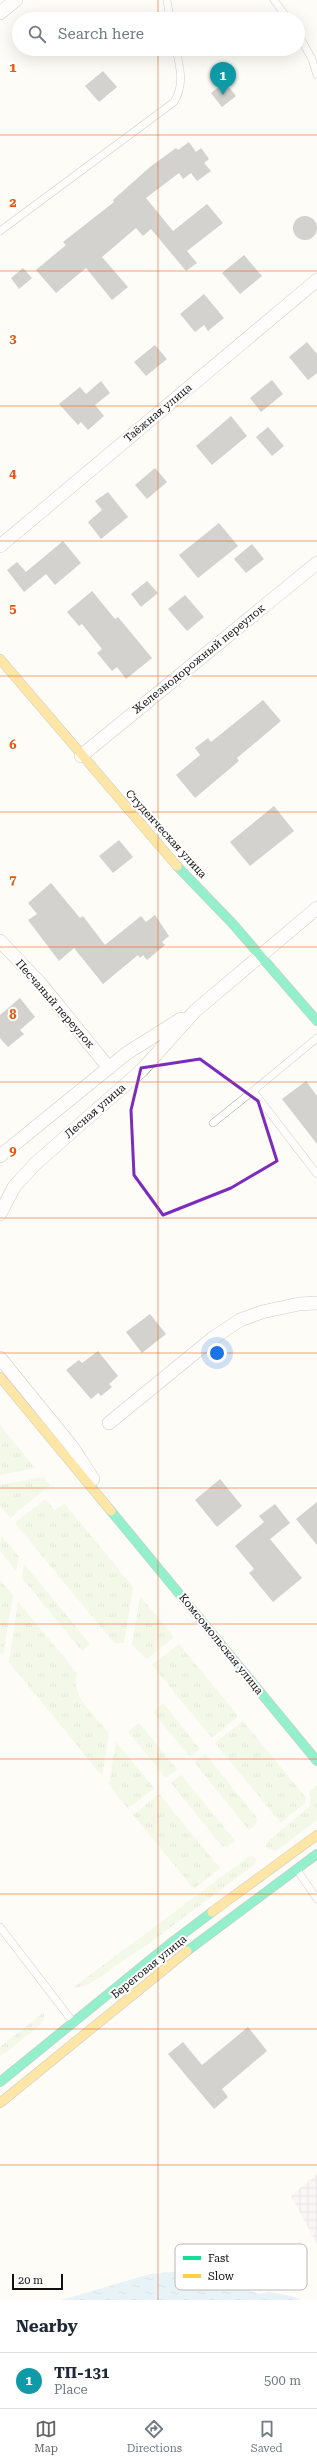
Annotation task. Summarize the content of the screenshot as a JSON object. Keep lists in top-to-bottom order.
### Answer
{
  "streets": {
    "street": [
      "Таёжная улица",
      "Железнодорожный переулок",
      "Студенческая улица",
      "Песчаный переулок",
      "Лесная улица",
      "Комсомольская улица",
      "Береговая улица"
    ]
  },
  "crossings": [
    ["Железнодорожный переулок", "Студенческая улица"],
    ["Студенческая улица", "Лесная улица"],
    ["Песчаный переулок", "Лесная улица"]
  ],
  "legend": ["Fast", "Slow"],
  "scale_bar": "20 m",
  "page": {
    "search": "Search here",
    "pins": "1",
    "scale": "20 m",
    "heading": "Nearby",
    "list": [
      {
        "mark": "1",
        "name": "ТП-131",
        "note": "Place",
        "value": "500 m"
      }
    ],
    "nav": ["Map", "Directions", "Saved"]
  },
  "grid": {
    "rows": [
      "1",
      "2",
      "3",
      "4",
      "5",
      "6",
      "7",
      "8",
      "9"
    ]
  }
}
